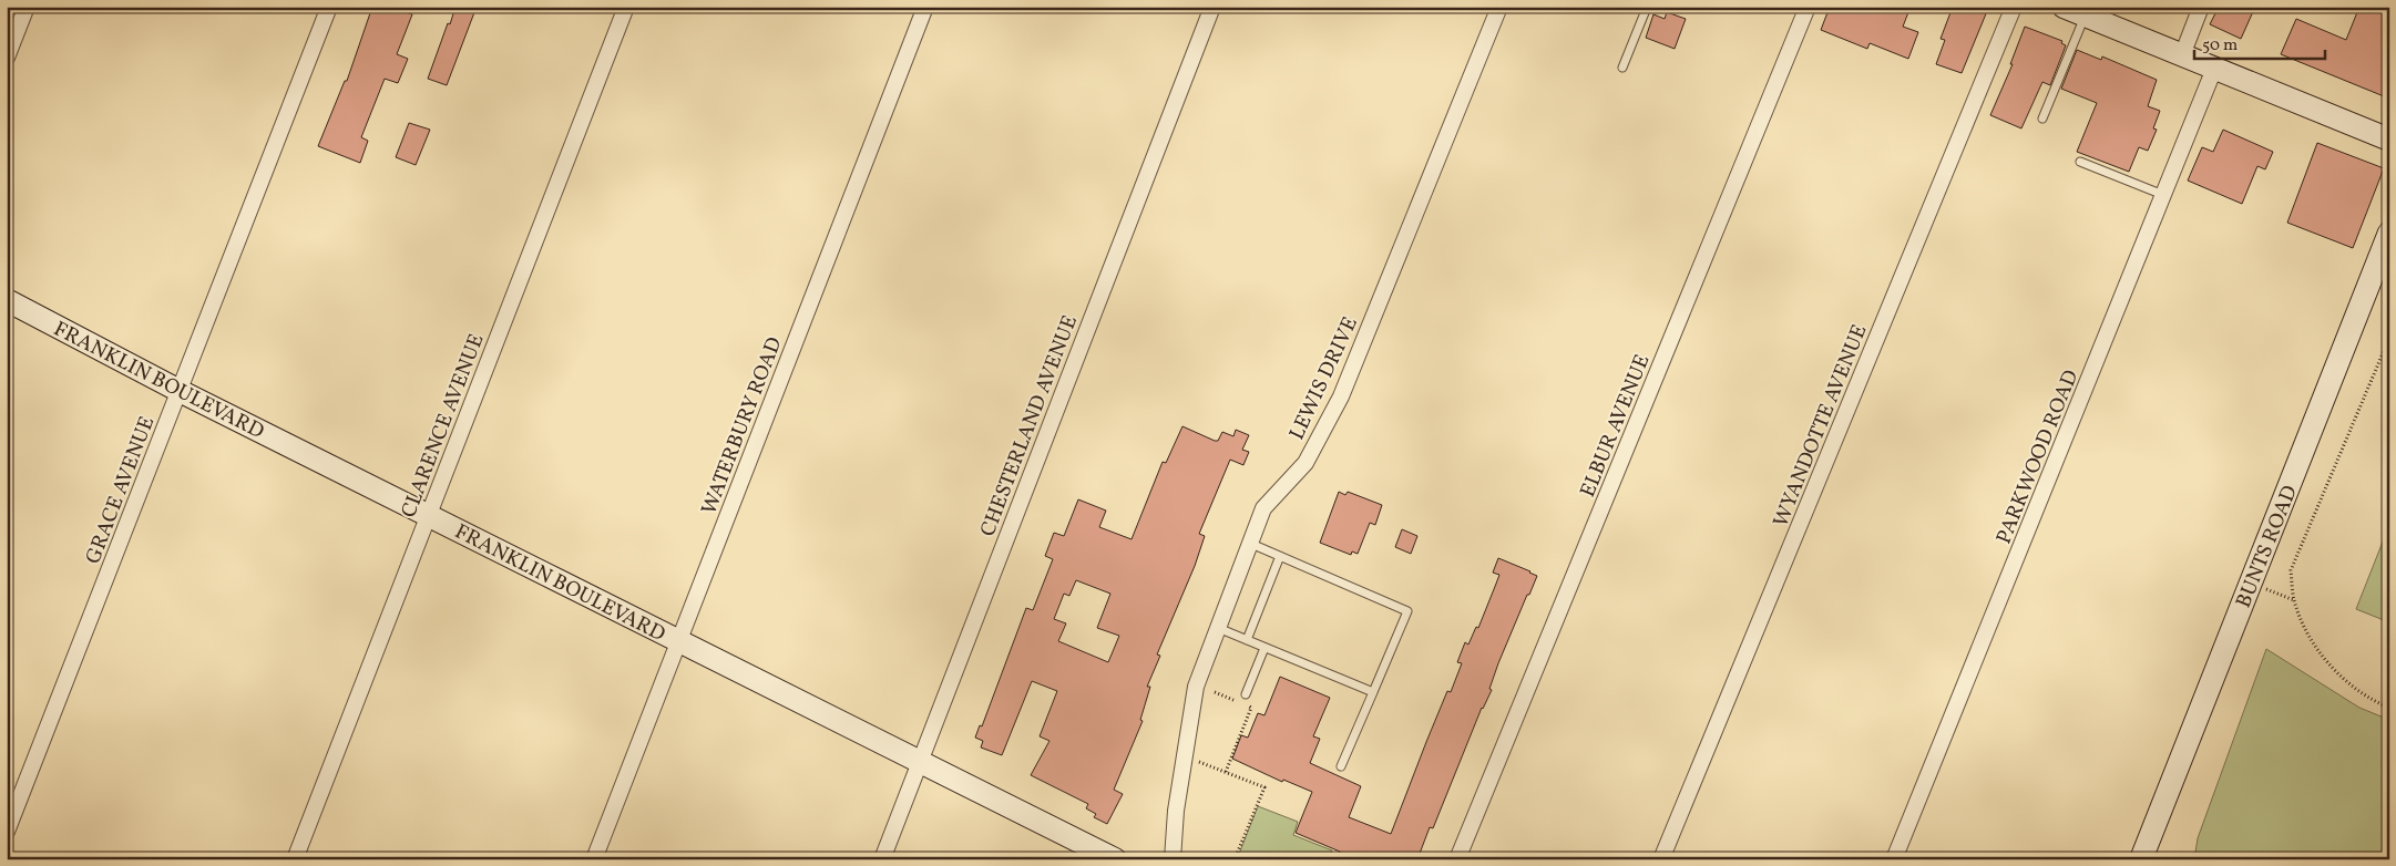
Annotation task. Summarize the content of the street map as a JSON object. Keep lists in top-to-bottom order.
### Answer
{
  "streets": {
    "street": [
      "LEWIS DRIVE",
      "FRANKLIN BOULEVARD",
      "CLARENCE AVENUE",
      "WATERBURY ROAD",
      "CHESTERLAND AVENUE",
      "ELBUR AVENUE",
      "WYANDOTTE AVENUE",
      "PARKWOOD ROAD",
      "GRACE AVENUE",
      "BUNTS ROAD"
    ]
  },
  "crossings": [
    ["FRANKLIN BOULEVARD", "CLARENCE AVENUE"],
    ["FRANKLIN BOULEVARD", "WATERBURY ROAD"],
    ["FRANKLIN BOULEVARD", "CHESTERLAND AVENUE"],
    ["FRANKLIN BOULEVARD", "GRACE AVENUE"]
  ],
  "scale_bar": "50 m"
}
